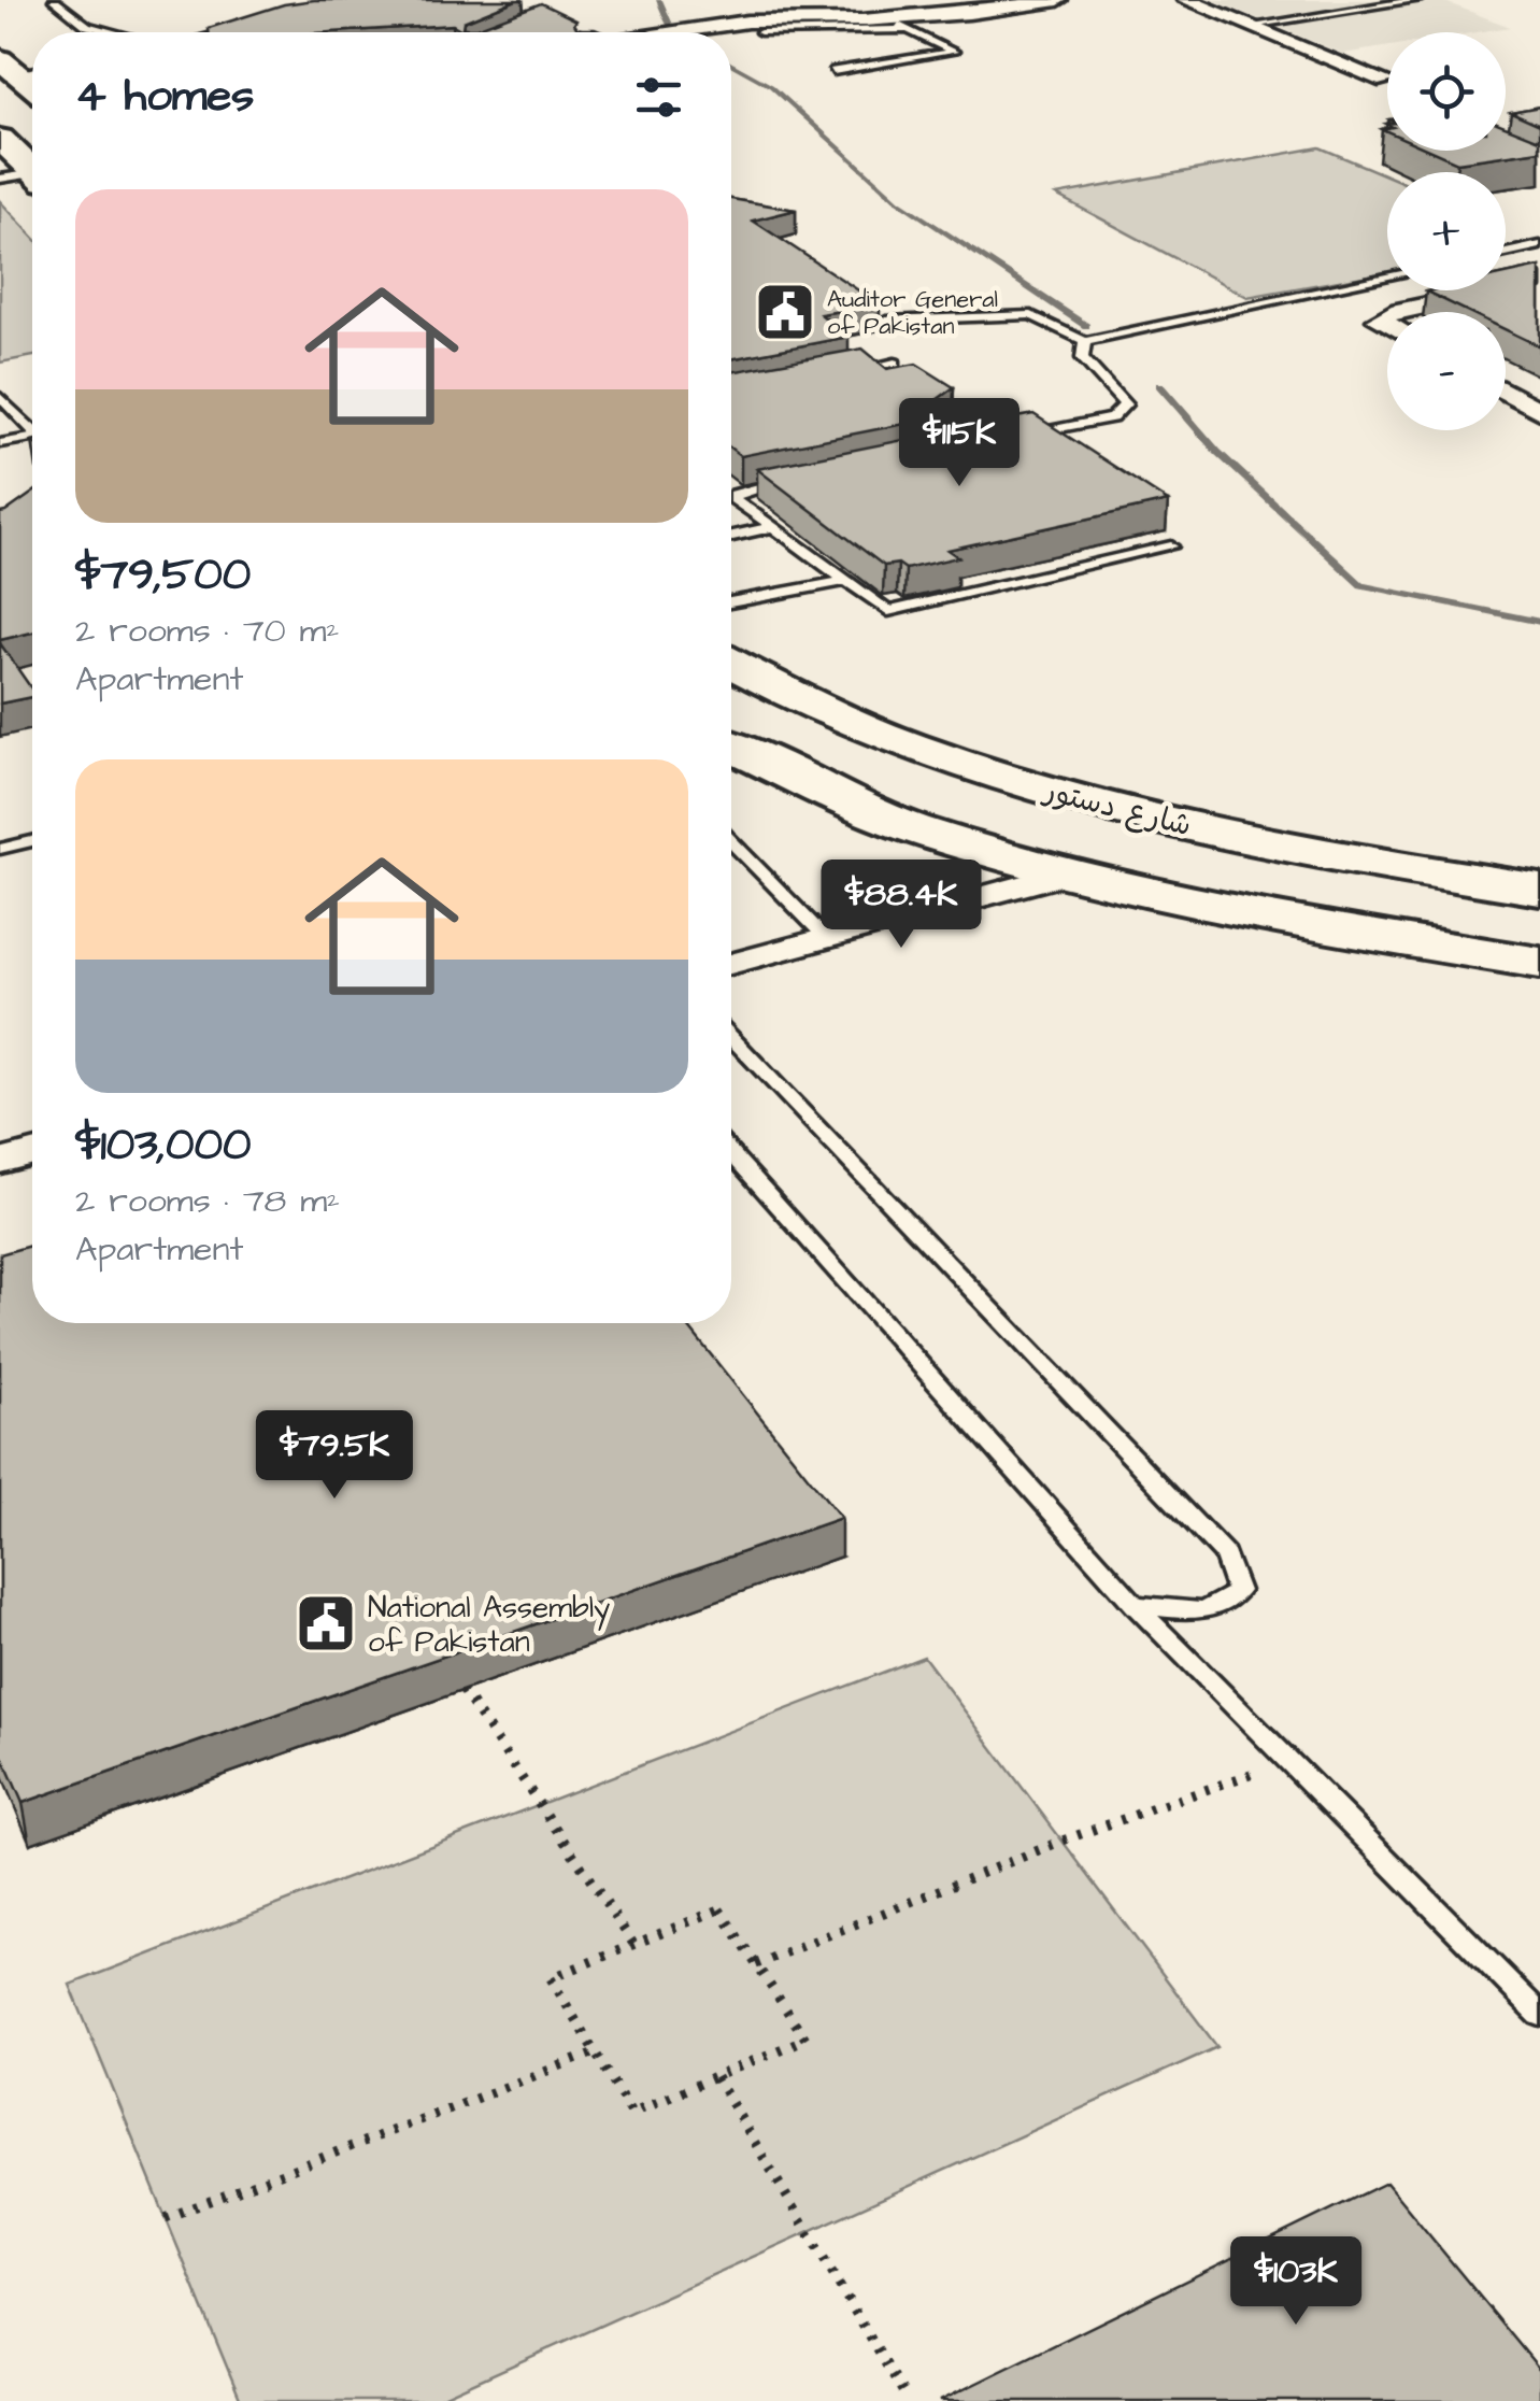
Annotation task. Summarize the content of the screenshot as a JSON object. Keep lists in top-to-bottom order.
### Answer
{
  "streets": {
    "main road": ["شارع دستور"]
  },
  "places": {
    "public building": ["Auditor General of Pakistan", "National Assembly of Pakistan"]
  },
  "page": {
    "map_buttons": ["+", "−"],
    "heading": "4 homes",
    "list": [
      {
        "name": "$79,500",
        "note": "2 rooms · 70 m² · Apartment"
      },
      {
        "name": "$103,000",
        "note": "2 rooms · 78 m² · Apartment"
      }
    ],
    "price": [
      "$115K",
      "$88.4K",
      "$79.5K",
      "$103K"
    ]
  }
}
